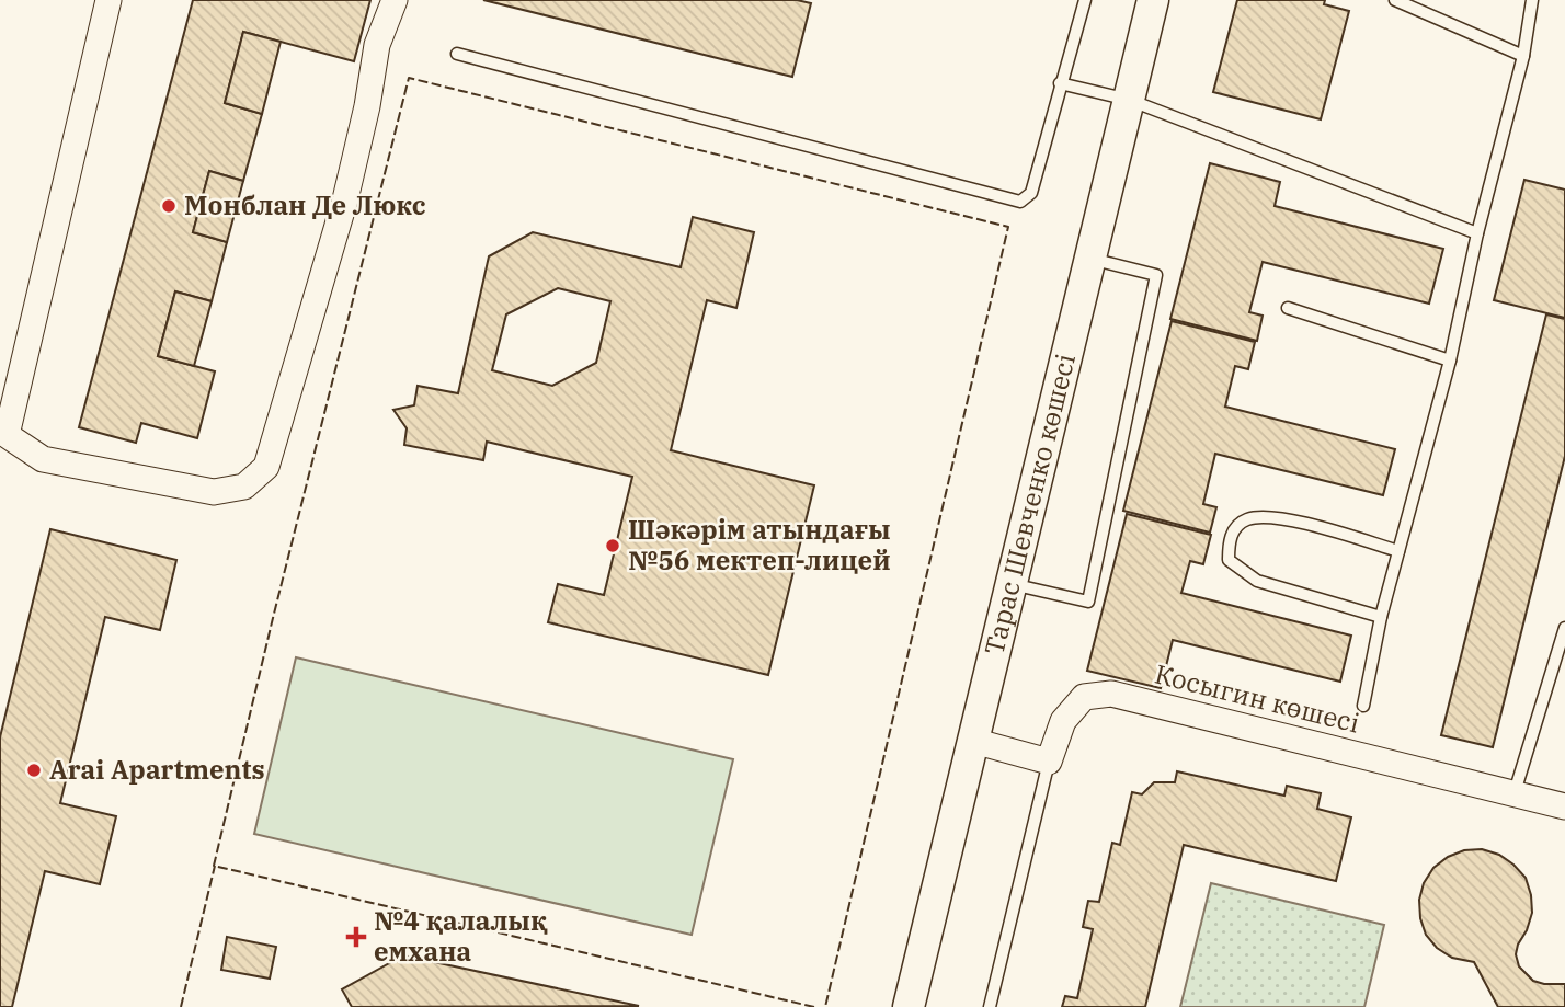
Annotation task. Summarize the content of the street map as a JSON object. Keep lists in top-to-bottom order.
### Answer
{
  "streets": {
    "street": ["Тарас Шевченко көшесі", "Косыгин көшесі"]
  },
  "places": {
    "other": ["Монблан Де Люкс", "Шәкәрім атындағы №56 мектеп-лицей", "Arai Apartments"],
    "health": ["№4 қалалық емхана"]
  }
}
